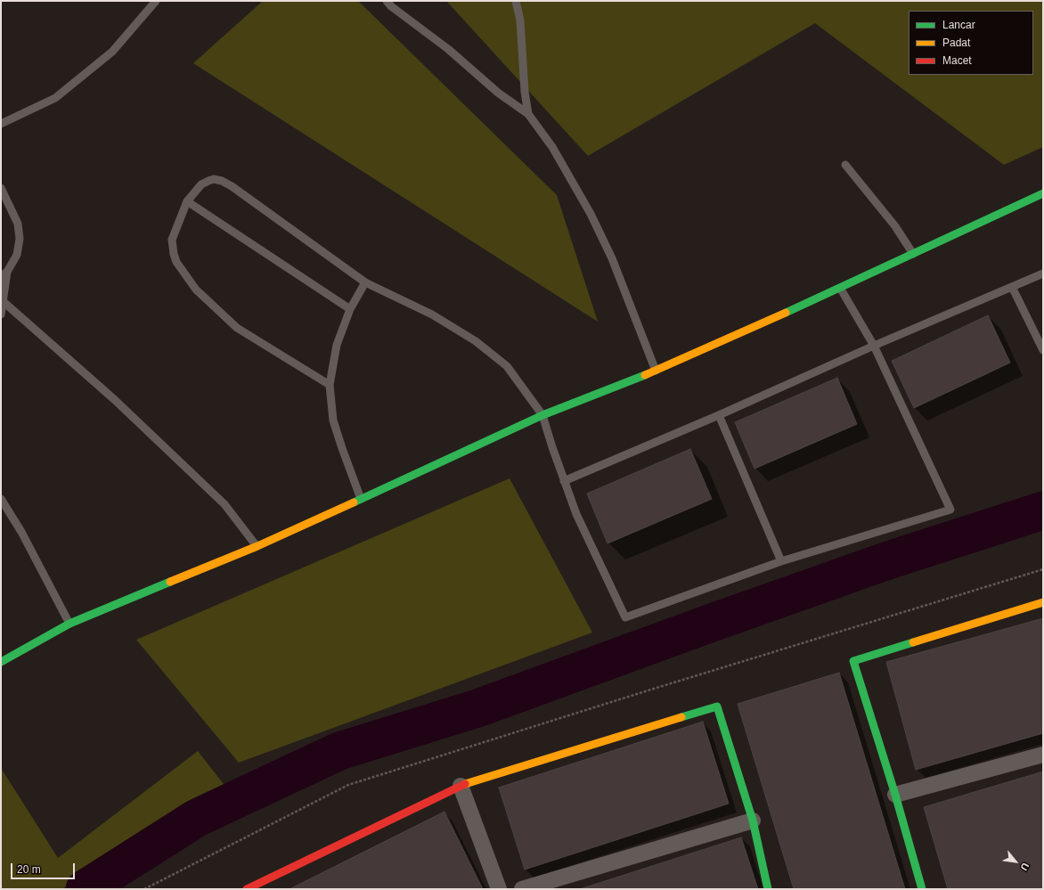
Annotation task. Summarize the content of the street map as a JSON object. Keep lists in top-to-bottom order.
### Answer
{
  "legend": ["Lancar", "Padat", "Macet"],
  "scale_bar": "20 m",
  "north": "bottom right"
}
